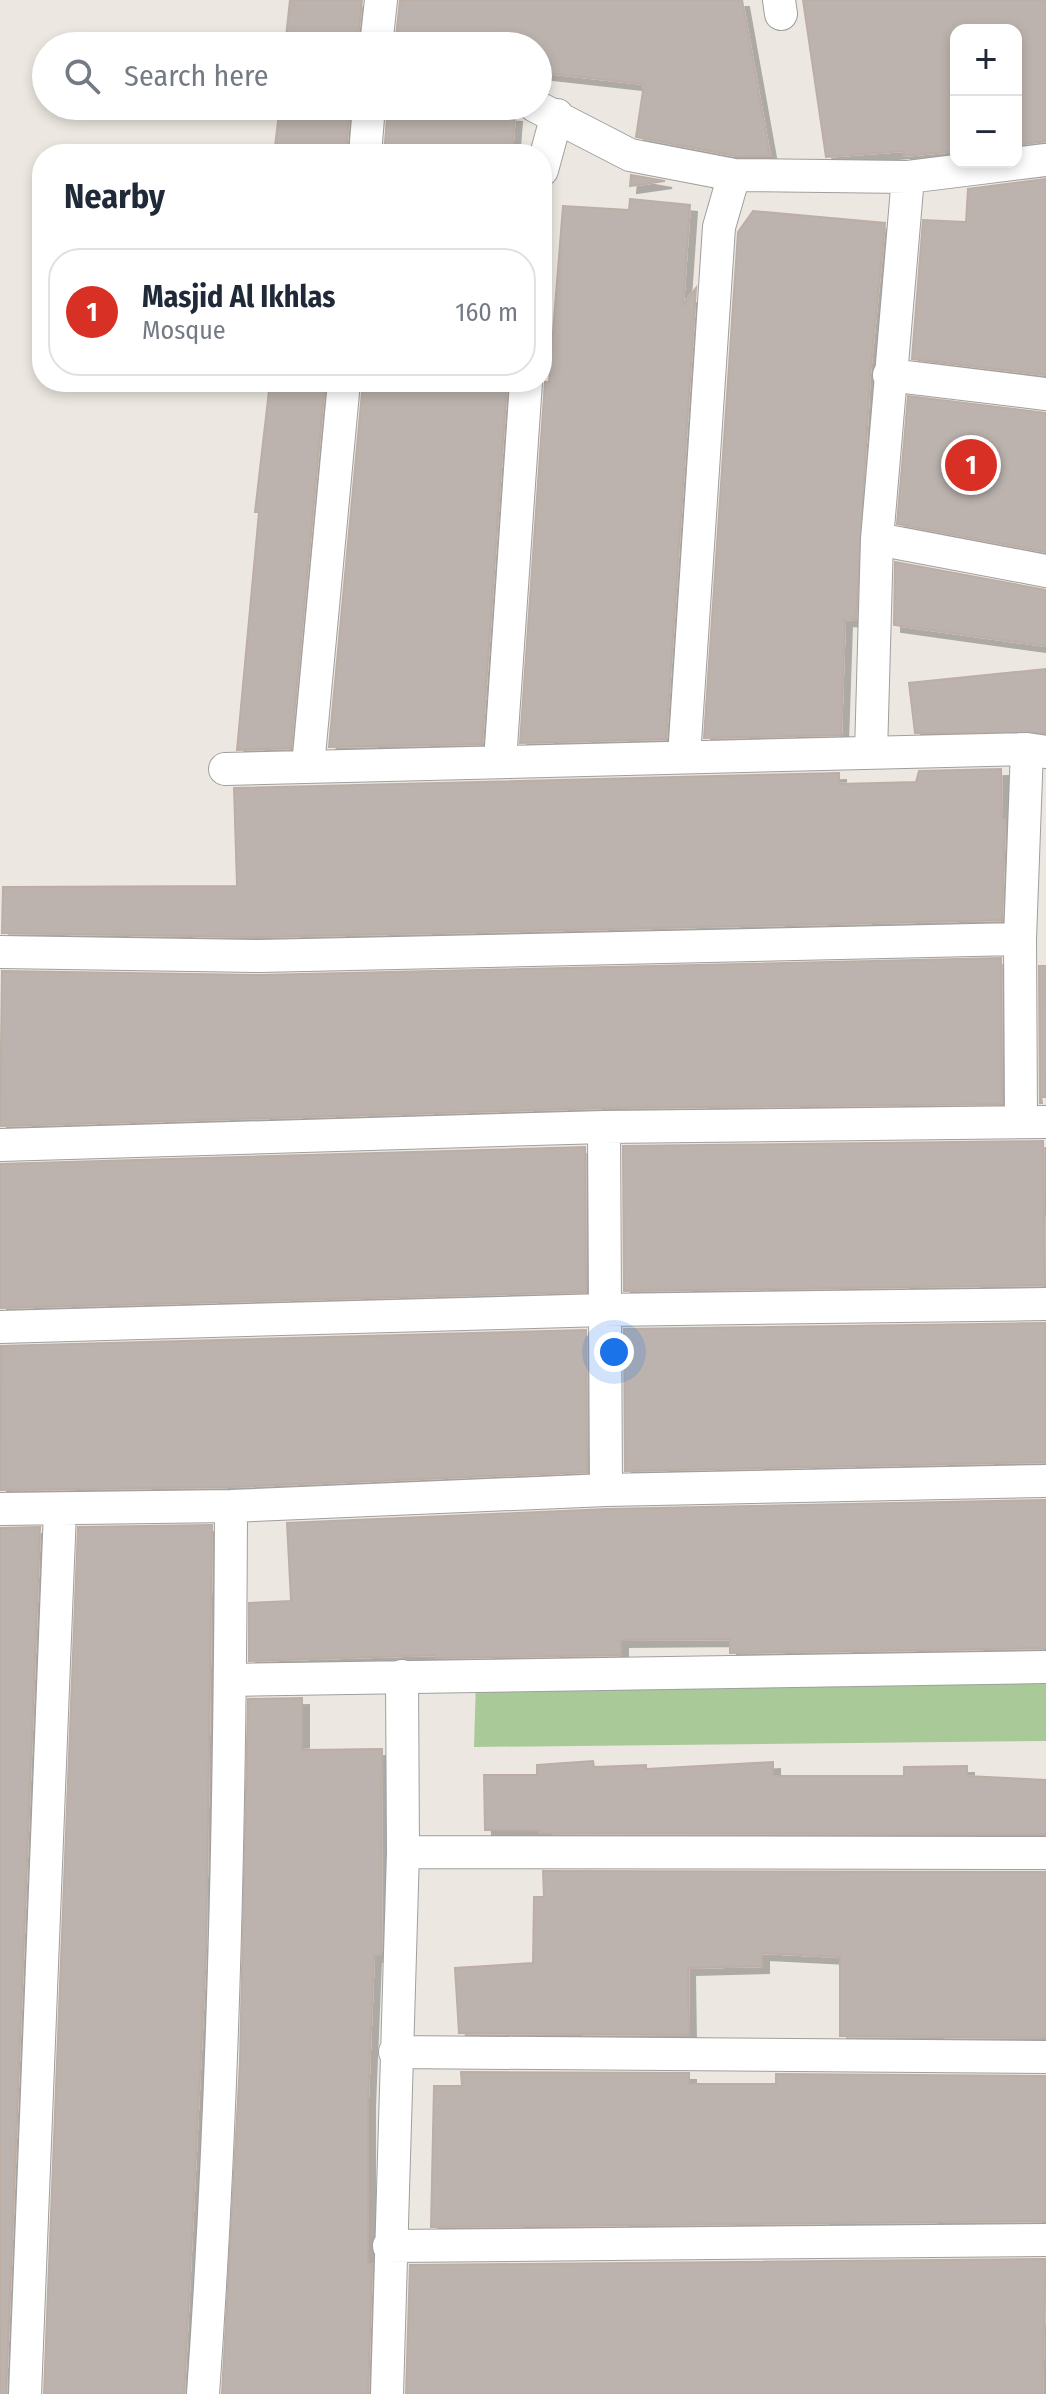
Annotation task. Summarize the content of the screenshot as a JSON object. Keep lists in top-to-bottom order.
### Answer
{
  "page": {
    "map_buttons": ["+", "−"],
    "search": "Search here",
    "heading": "Nearby",
    "list": [
      {
        "mark": "1",
        "name": "Masjid Al Ikhlas",
        "note": "Mosque",
        "value": "160 m"
      }
    ],
    "pins": "1"
  }
}
